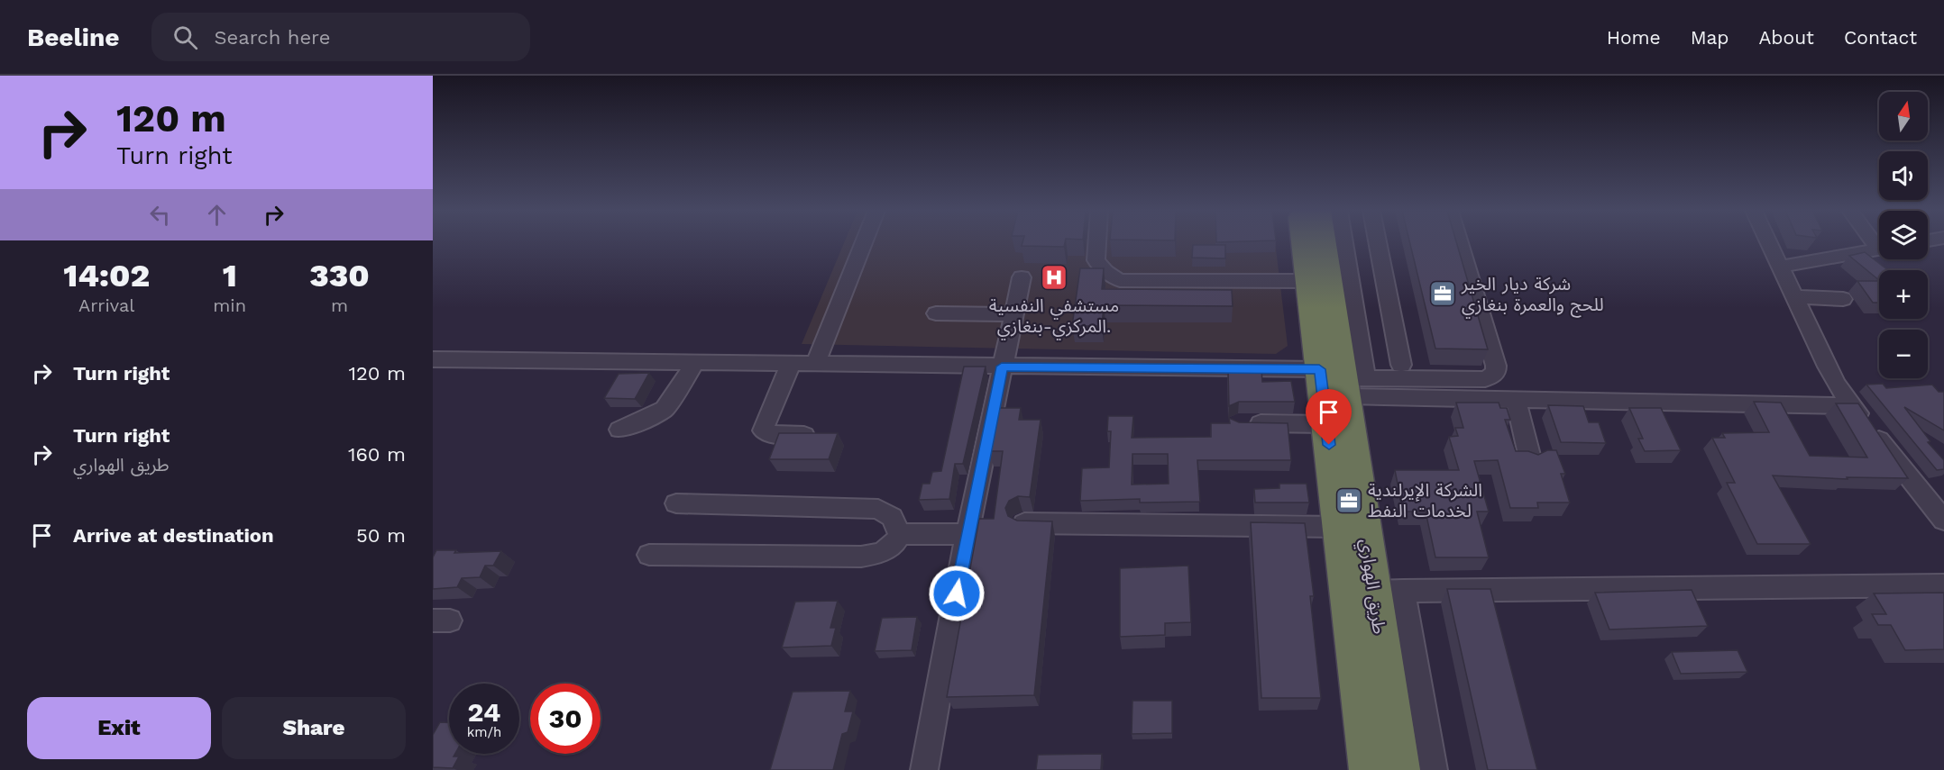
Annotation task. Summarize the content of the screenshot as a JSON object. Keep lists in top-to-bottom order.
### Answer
{
  "streets": {
    "highway": ["طريق الهواري"]
  },
  "places": {
    "hospital": ["مستشفي النفسية المركزي-بنغازي."],
    "office": ["شركة ديار الخير للحج والعمرة بنغازي", "الشركة الإيرلندية لخدمات النفط"]
  },
  "north": "top",
  "page": {
    "header": "Beeline",
    "search": "Search here",
    "nav": [
      "Home",
      "Map",
      "About",
      "Contact"
    ],
    "turn": ["120 m", "Turn right"],
    "map_buttons": ["+", "−"],
    "eta": [
      "14:02",
      "Arrival",
      "1",
      "min",
      "330",
      "m"
    ],
    "list": [
      {
        "name": "Turn right",
        "value": "120 m"
      },
      {
        "name": "Turn right",
        "note": "طريق الهواري",
        "value": "160 m"
      },
      {
        "name": "Arrive at destination",
        "value": "50 m"
      }
    ],
    "speed": "24 km/h",
    "limit": "30",
    "buttons": ["Exit", "Share"]
  }
}
